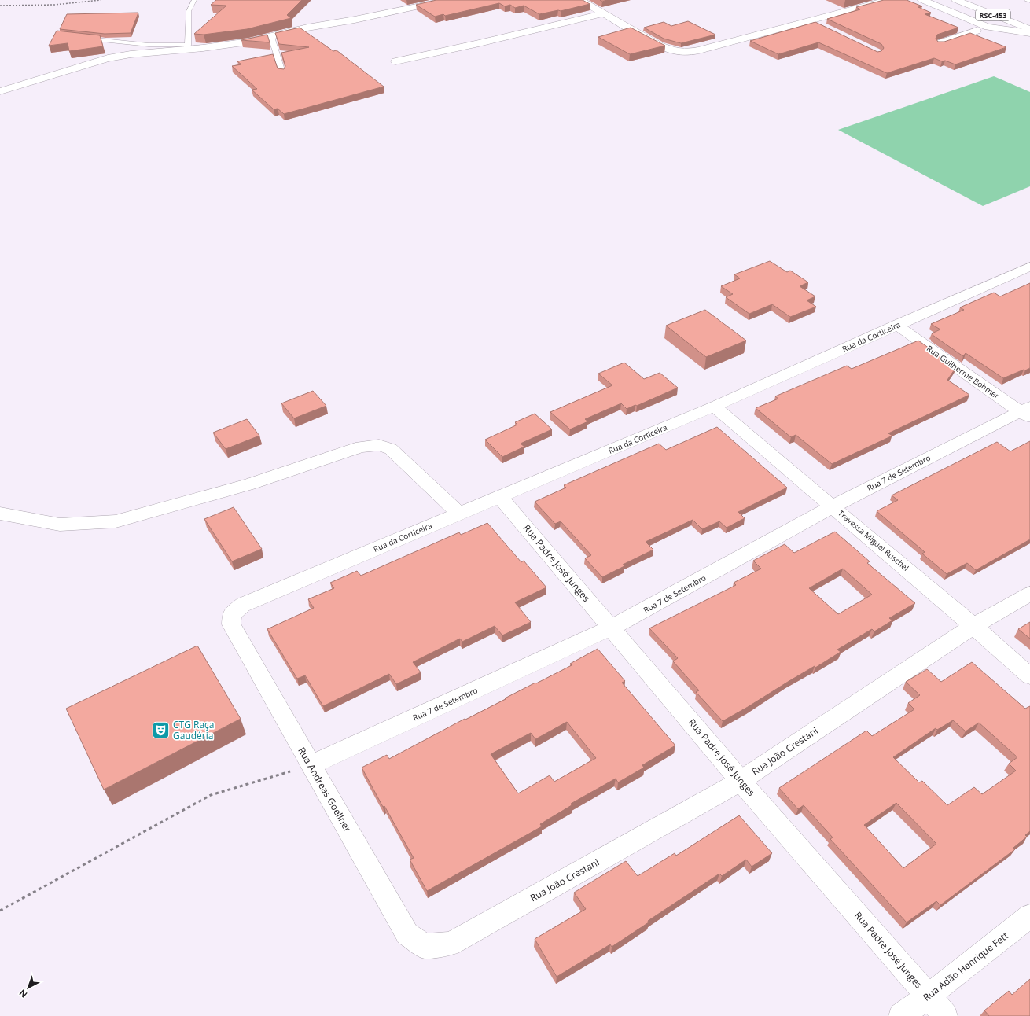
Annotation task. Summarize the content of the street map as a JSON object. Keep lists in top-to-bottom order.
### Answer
{
  "streets": {
    "main road": [
      "RSC-453",
      "Rua da Corticeira",
      "Rua Guilherme Bohmer",
      "Rua 7 de Setembro",
      "Travessa Miguel Ruschel",
      "Rua Padre José Junges",
      "Rua João Crestani",
      "Rua Andreas Goellner",
      "Rua Adão Henrique Fett"
    ]
  },
  "crossings": [
    ["Rua da Corticeira", "Rua Guilherme Bohmer"],
    ["Rua da Corticeira", "Travessa Miguel Ruschel"],
    ["Rua da Corticeira", "Rua Padre José Junges"],
    ["Rua da Corticeira", "Rua Andreas Goellner"],
    ["Rua Guilherme Bohmer", "Rua 7 de Setembro"],
    ["Rua 7 de Setembro", "Travessa Miguel Ruschel"],
    ["Rua 7 de Setembro", "Rua Padre José Junges"],
    ["Rua 7 de Setembro", "Rua Andreas Goellner"],
    ["Travessa Miguel Ruschel", "Rua João Crestani"],
    ["Rua Padre José Junges", "Rua João Crestani"],
    ["Rua Padre José Junges", "Rua Adão Henrique Fett"],
    ["Rua João Crestani", "Rua Andreas Goellner"]
  ],
  "places": {
    "theatre": ["CTG Raça Gaudéria"]
  },
  "north": "bottom left"
}
